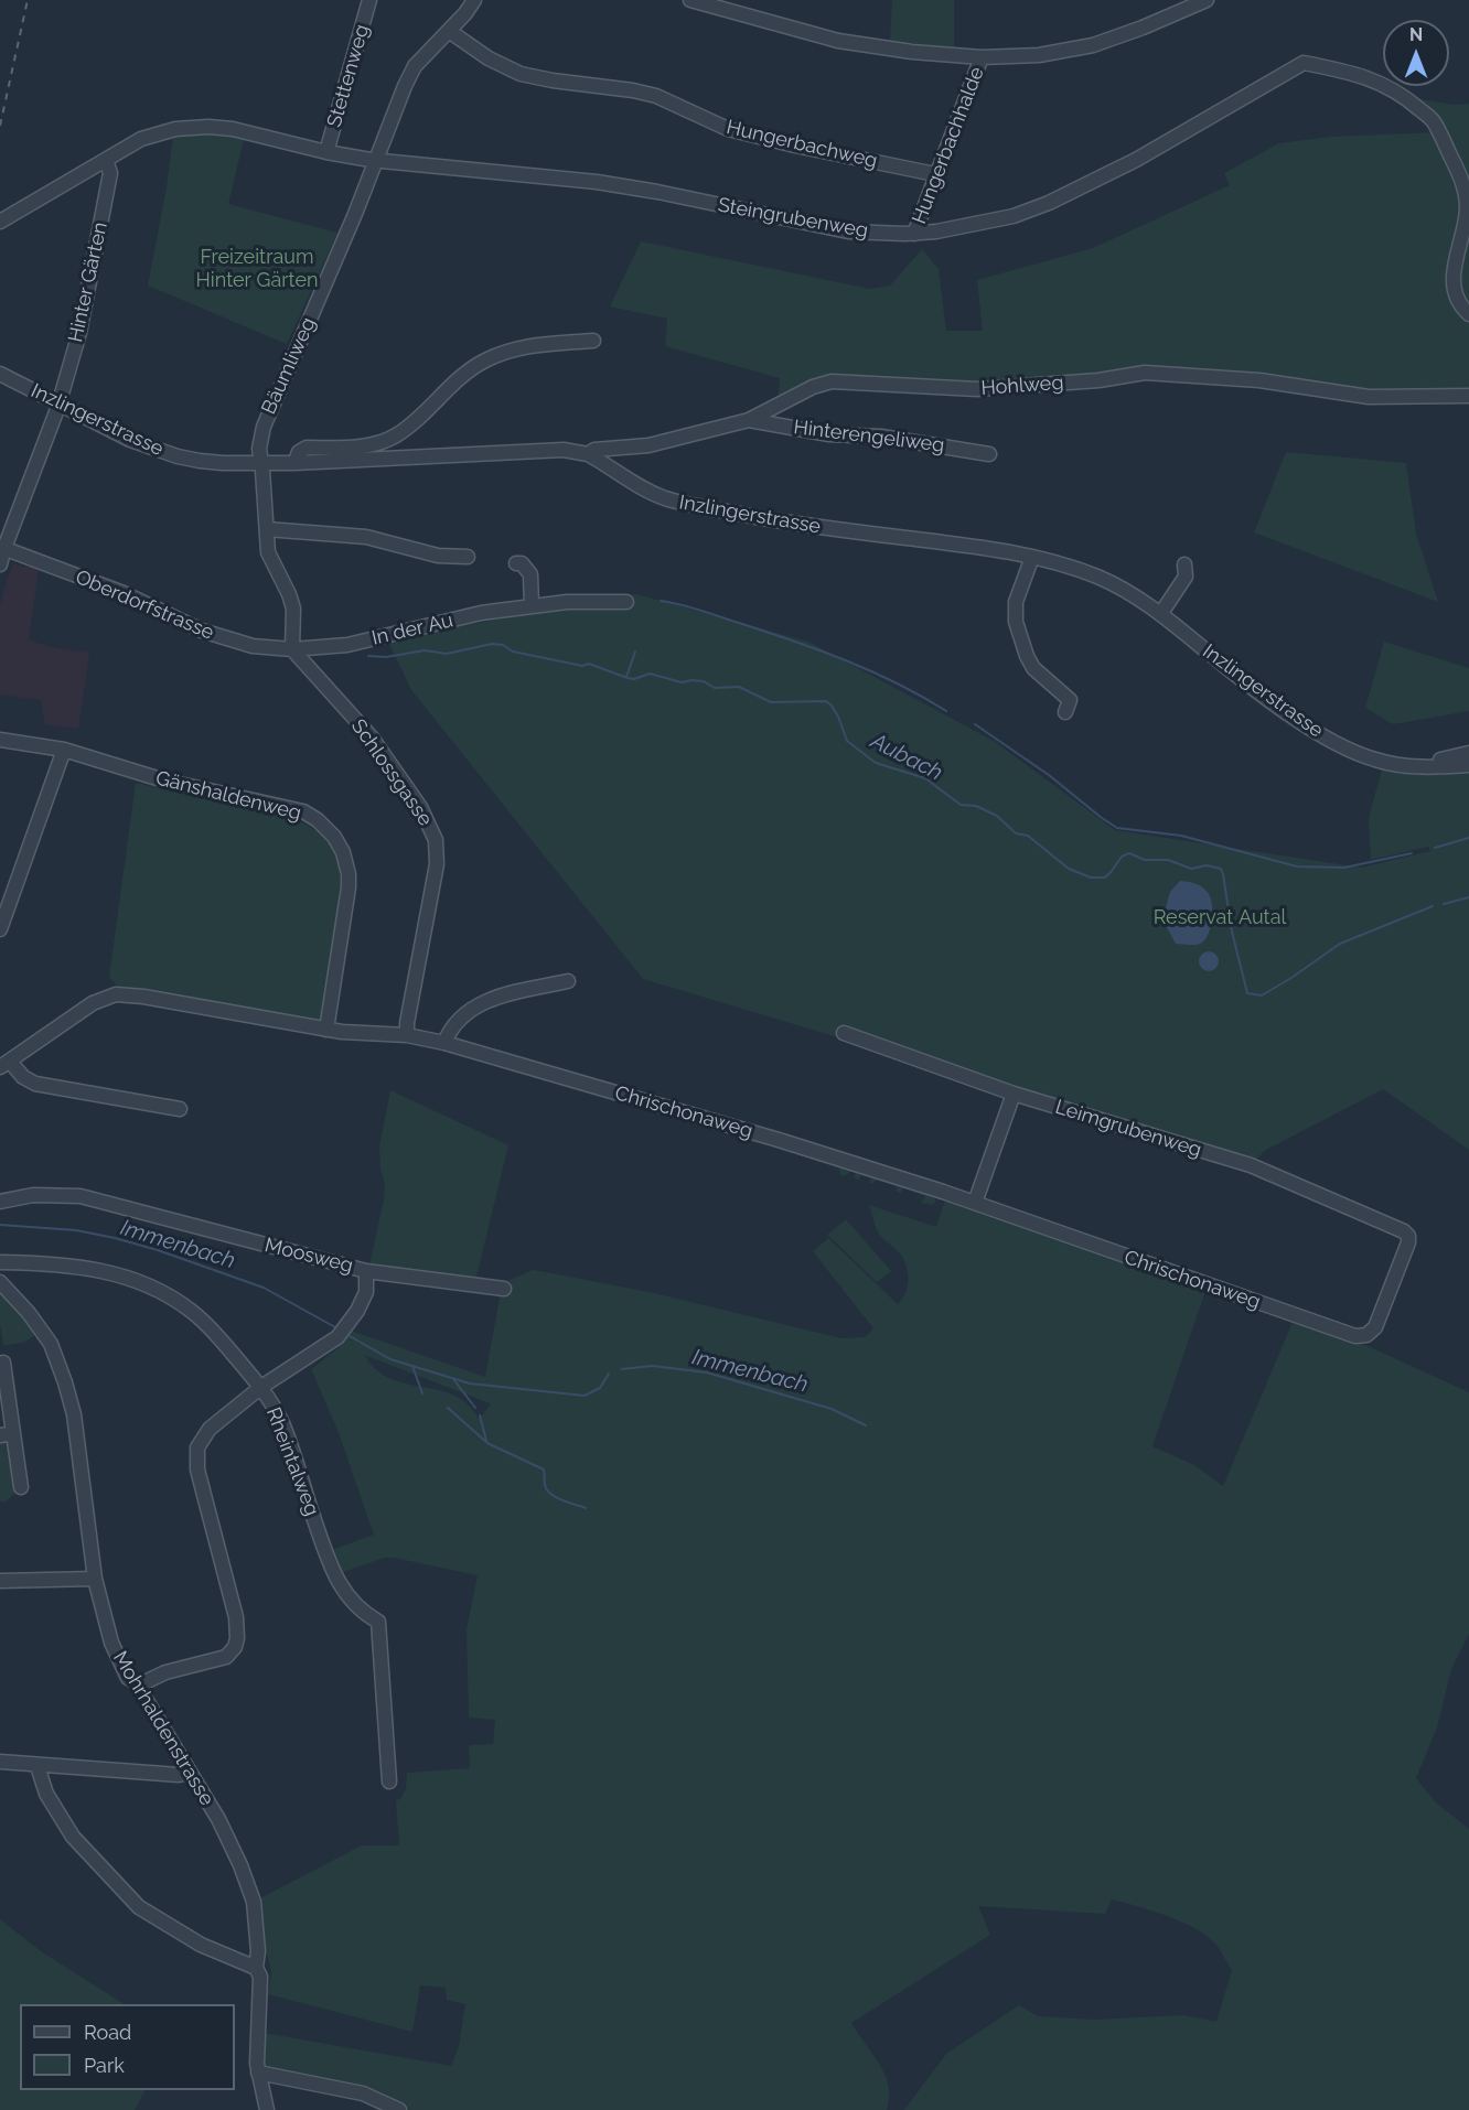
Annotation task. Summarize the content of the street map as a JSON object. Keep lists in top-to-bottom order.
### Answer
{
  "streets": {
    "street": [
      "Stettenweg",
      "Hungerbachweg",
      "Hungerbachhalde",
      "Steingrubenweg",
      "Hinter Gärten",
      "Bäumliweg",
      "Hohlweg",
      "Inzlingerstrasse",
      "Hinterengeliweg",
      "Oberdorfstrasse",
      "In der Au",
      "Schlossgasse",
      "Gänshaldenweg",
      "Chrischonaweg",
      "Leimgrubenweg",
      "Moosweg",
      "Rheintalweg",
      "Mohrhaldenstrasse"
    ]
  },
  "crossings": [
    ["Stettenweg", "Steingrubenweg"],
    ["Hungerbachweg", "Hungerbachhalde"],
    ["Hungerbachweg", "Bäumliweg"],
    ["Hungerbachhalde", "Steingrubenweg"],
    ["Steingrubenweg", "Hinter Gärten"],
    ["Steingrubenweg", "Bäumliweg"],
    ["Hinter Gärten", "Inzlingerstrasse"],
    ["Hinter Gärten", "Oberdorfstrasse"],
    ["Bäumliweg", "Inzlingerstrasse"],
    ["Bäumliweg", "Oberdorfstrasse"],
    ["Bäumliweg", "In der Au"],
    ["Bäumliweg", "Schlossgasse"],
    ["Hohlweg", "Inzlingerstrasse"],
    ["Hohlweg", "Hinterengeliweg"],
    ["Oberdorfstrasse", "In der Au"],
    ["Oberdorfstrasse", "Schlossgasse"],
    ["In der Au", "Schlossgasse"],
    ["Schlossgasse", "Chrischonaweg"],
    ["Gänshaldenweg", "Chrischonaweg"],
    ["Chrischonaweg", "Leimgrubenweg"]
  ],
  "water": ["Aubach", "Immenbach"],
  "parks": ["Freizeitraum Hinter Gärten", "Reservat Autal"],
  "legend": ["Road", "Park"],
  "north": "top"
}
